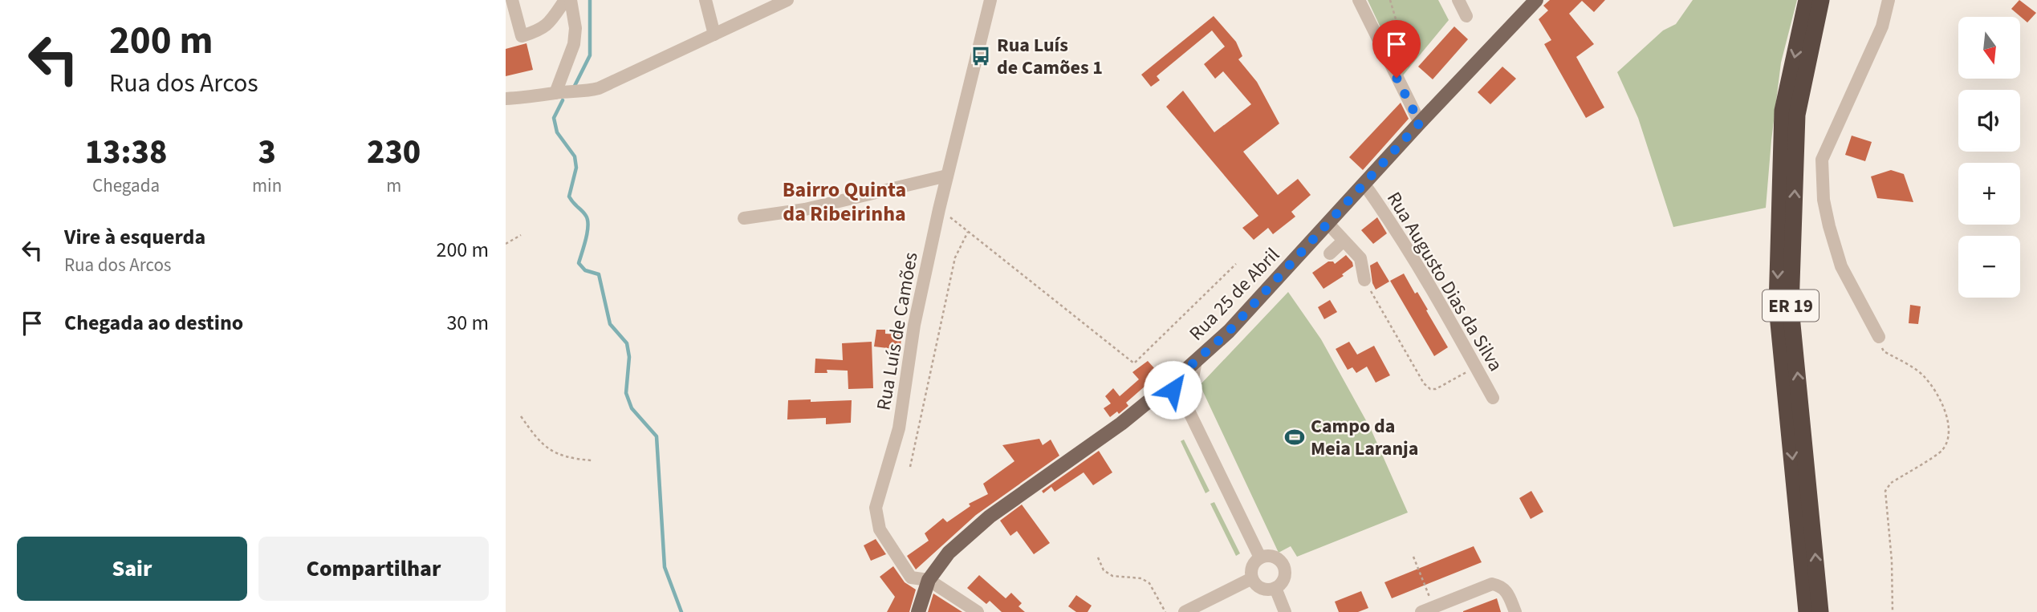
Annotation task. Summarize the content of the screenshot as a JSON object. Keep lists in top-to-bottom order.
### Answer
{
  "streets": {
    "highway": ["ER 19"],
    "main road": ["Rua 25 de Abril"],
    "street": ["Rua Augusto Dias da Silva", "Rua Luís de Camões"]
  },
  "crossings": [
    ["Rua Augusto Dias da Silva", "Rua 25 de Abril"],
    ["Rua 25 de Abril", "Rua Luís de Camões"]
  ],
  "districts": ["Bairro Quinta da Ribeirinha"],
  "places": {
    "bus stop": ["Rua Luís de Camões 1"],
    "sports": ["Campo da Meia Laranja"]
  },
  "north": "bottom",
  "page": {
    "turn": ["200 m", "Rua dos Arcos"],
    "map_buttons": ["+", "−"],
    "eta": [
      "13:38",
      "Chegada",
      "3",
      "min",
      "230",
      "m"
    ],
    "list": [
      {
        "name": "Vire à esquerda",
        "note": "Rua dos Arcos",
        "value": "200 m"
      },
      {
        "name": "Chegada ao destino",
        "value": "30 m"
      }
    ],
    "buttons": ["Sair", "Compartilhar"]
  }
}
